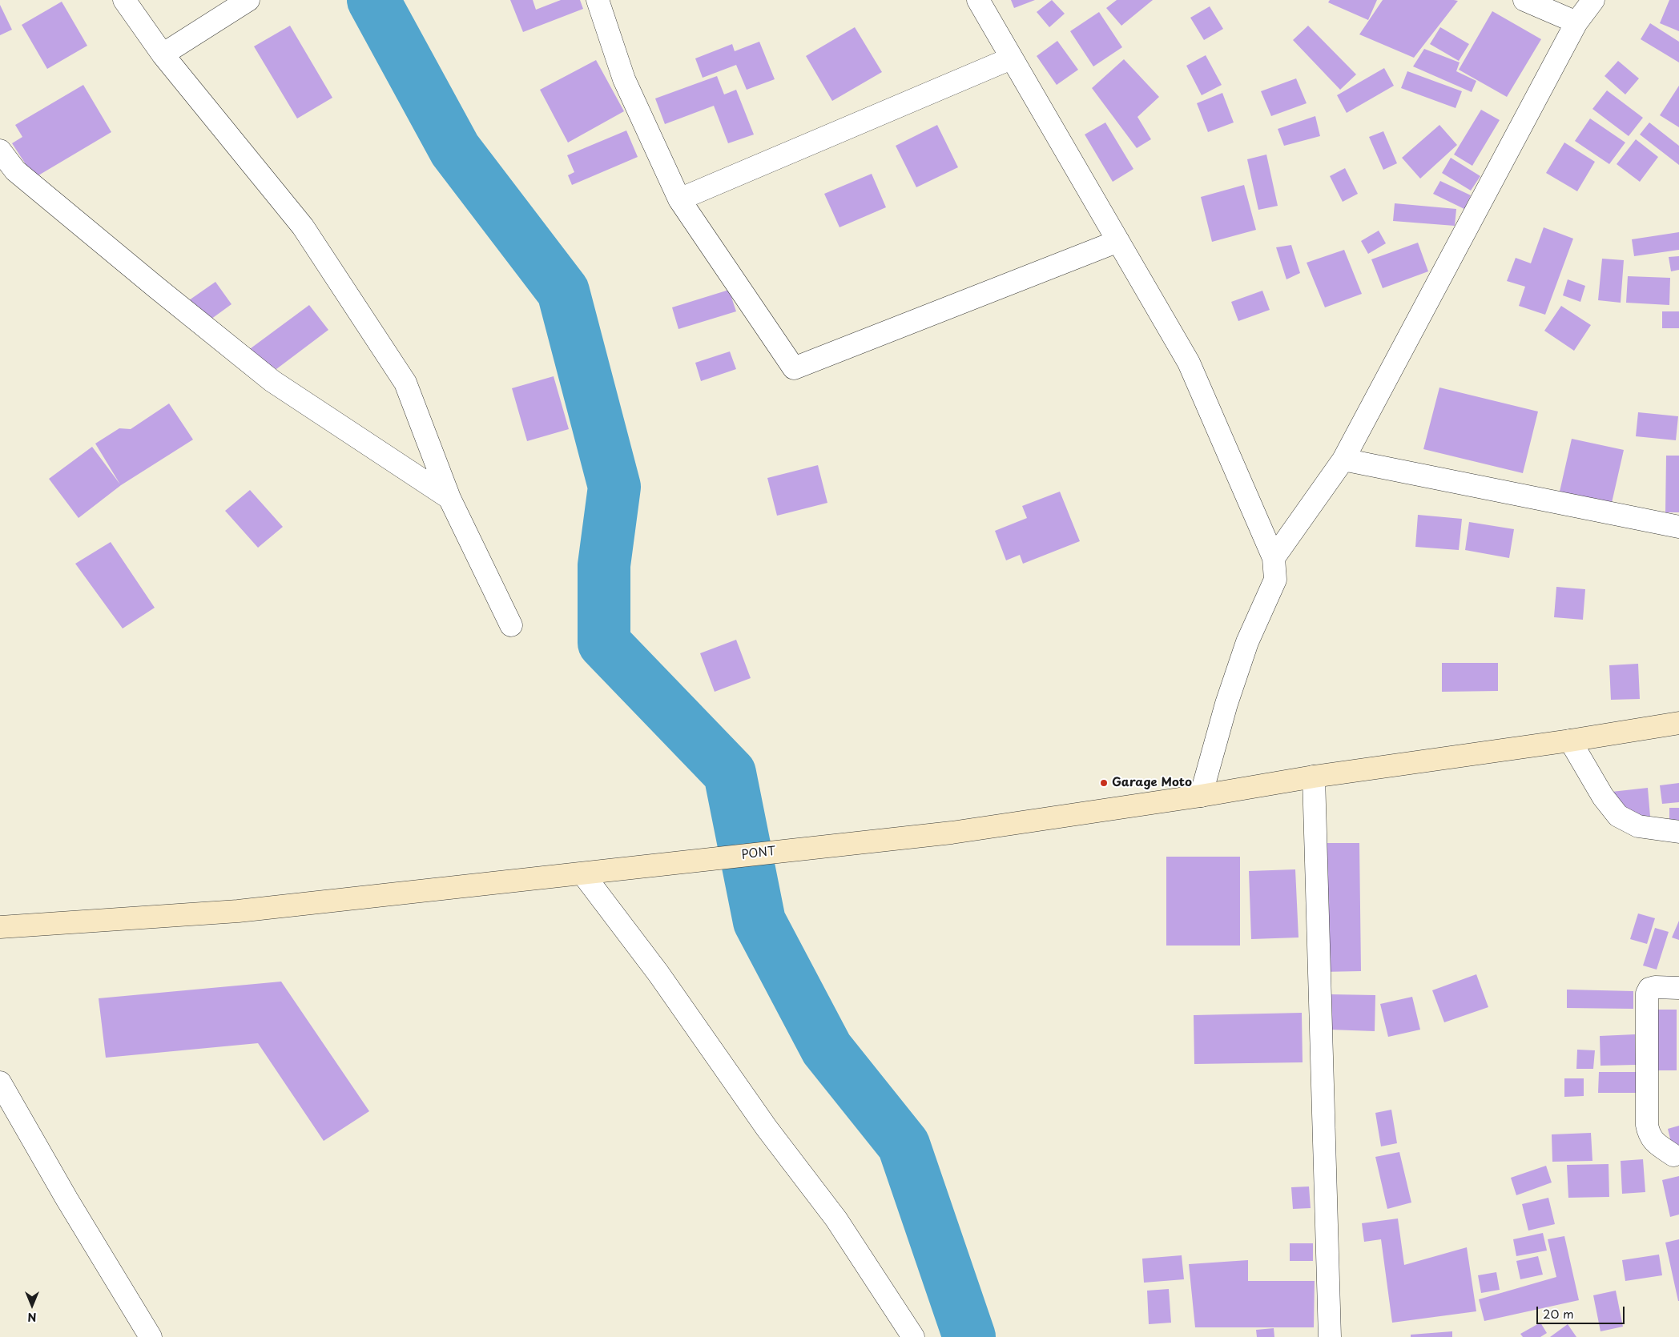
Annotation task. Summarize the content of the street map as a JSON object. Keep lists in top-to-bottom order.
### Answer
{
  "streets": {
    "main road": ["PONT"]
  },
  "places": ["Garage Moto"],
  "scale_bar": "20 m",
  "north": "bottom"
}
